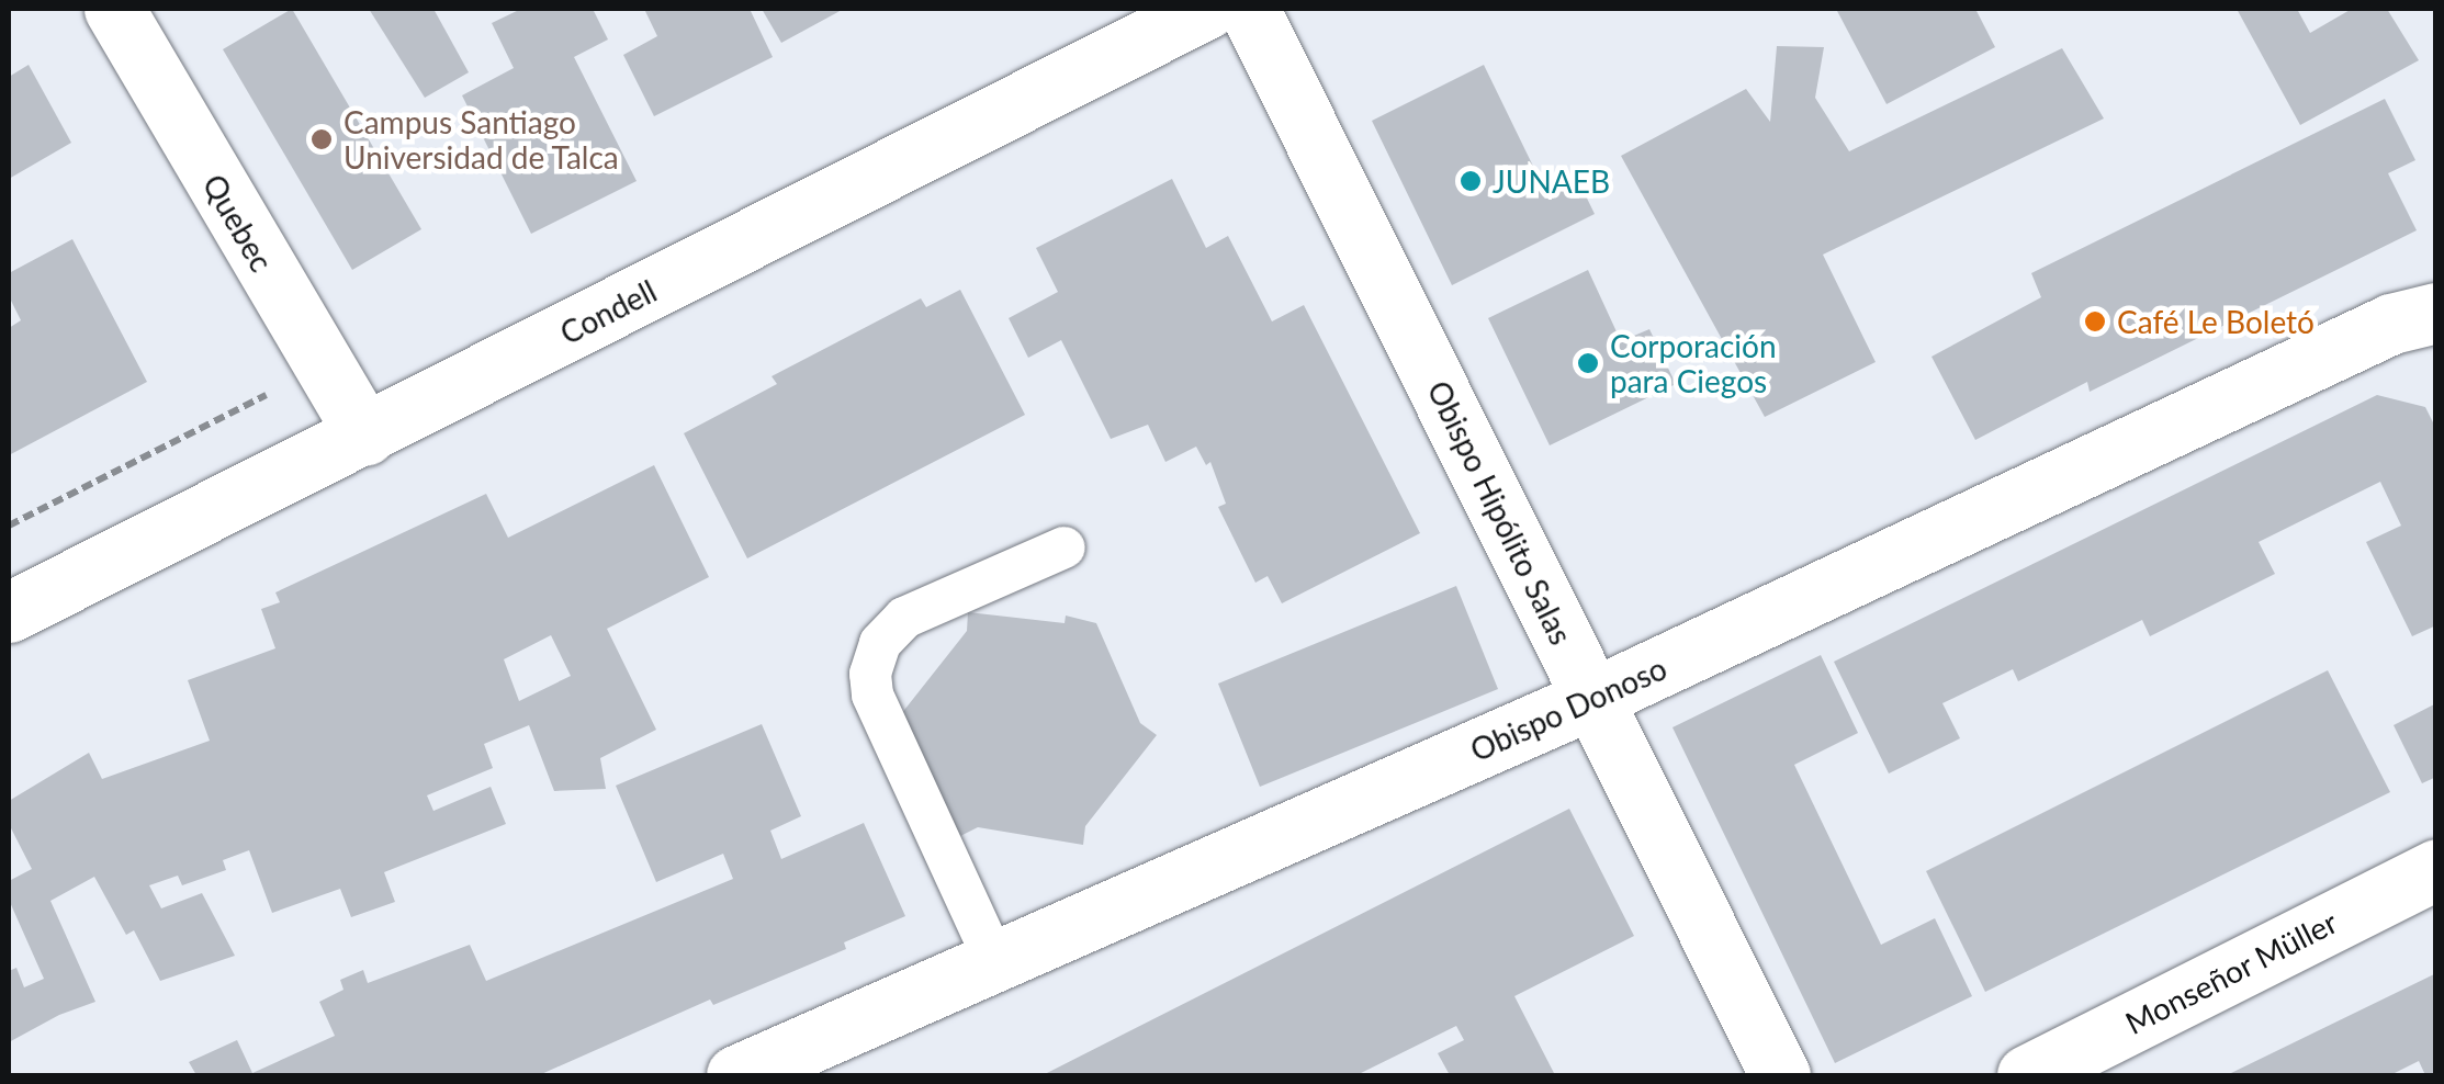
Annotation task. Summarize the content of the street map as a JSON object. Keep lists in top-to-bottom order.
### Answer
{
  "streets": {
    "street": [
      "Quebec",
      "Condell",
      "Obispo Hipólito Salas",
      "Obispo Donoso",
      "Monseñor Müller"
    ]
  },
  "crossings": [
    ["Quebec", "Condell"],
    ["Obispo Hipólito Salas", "Obispo Donoso"]
  ],
  "places": [
    "Campus Santiago Universidad de Talca",
    "JUNAEB",
    "Café Le Boletó",
    "Corporación para Ciegos"
  ]
}
